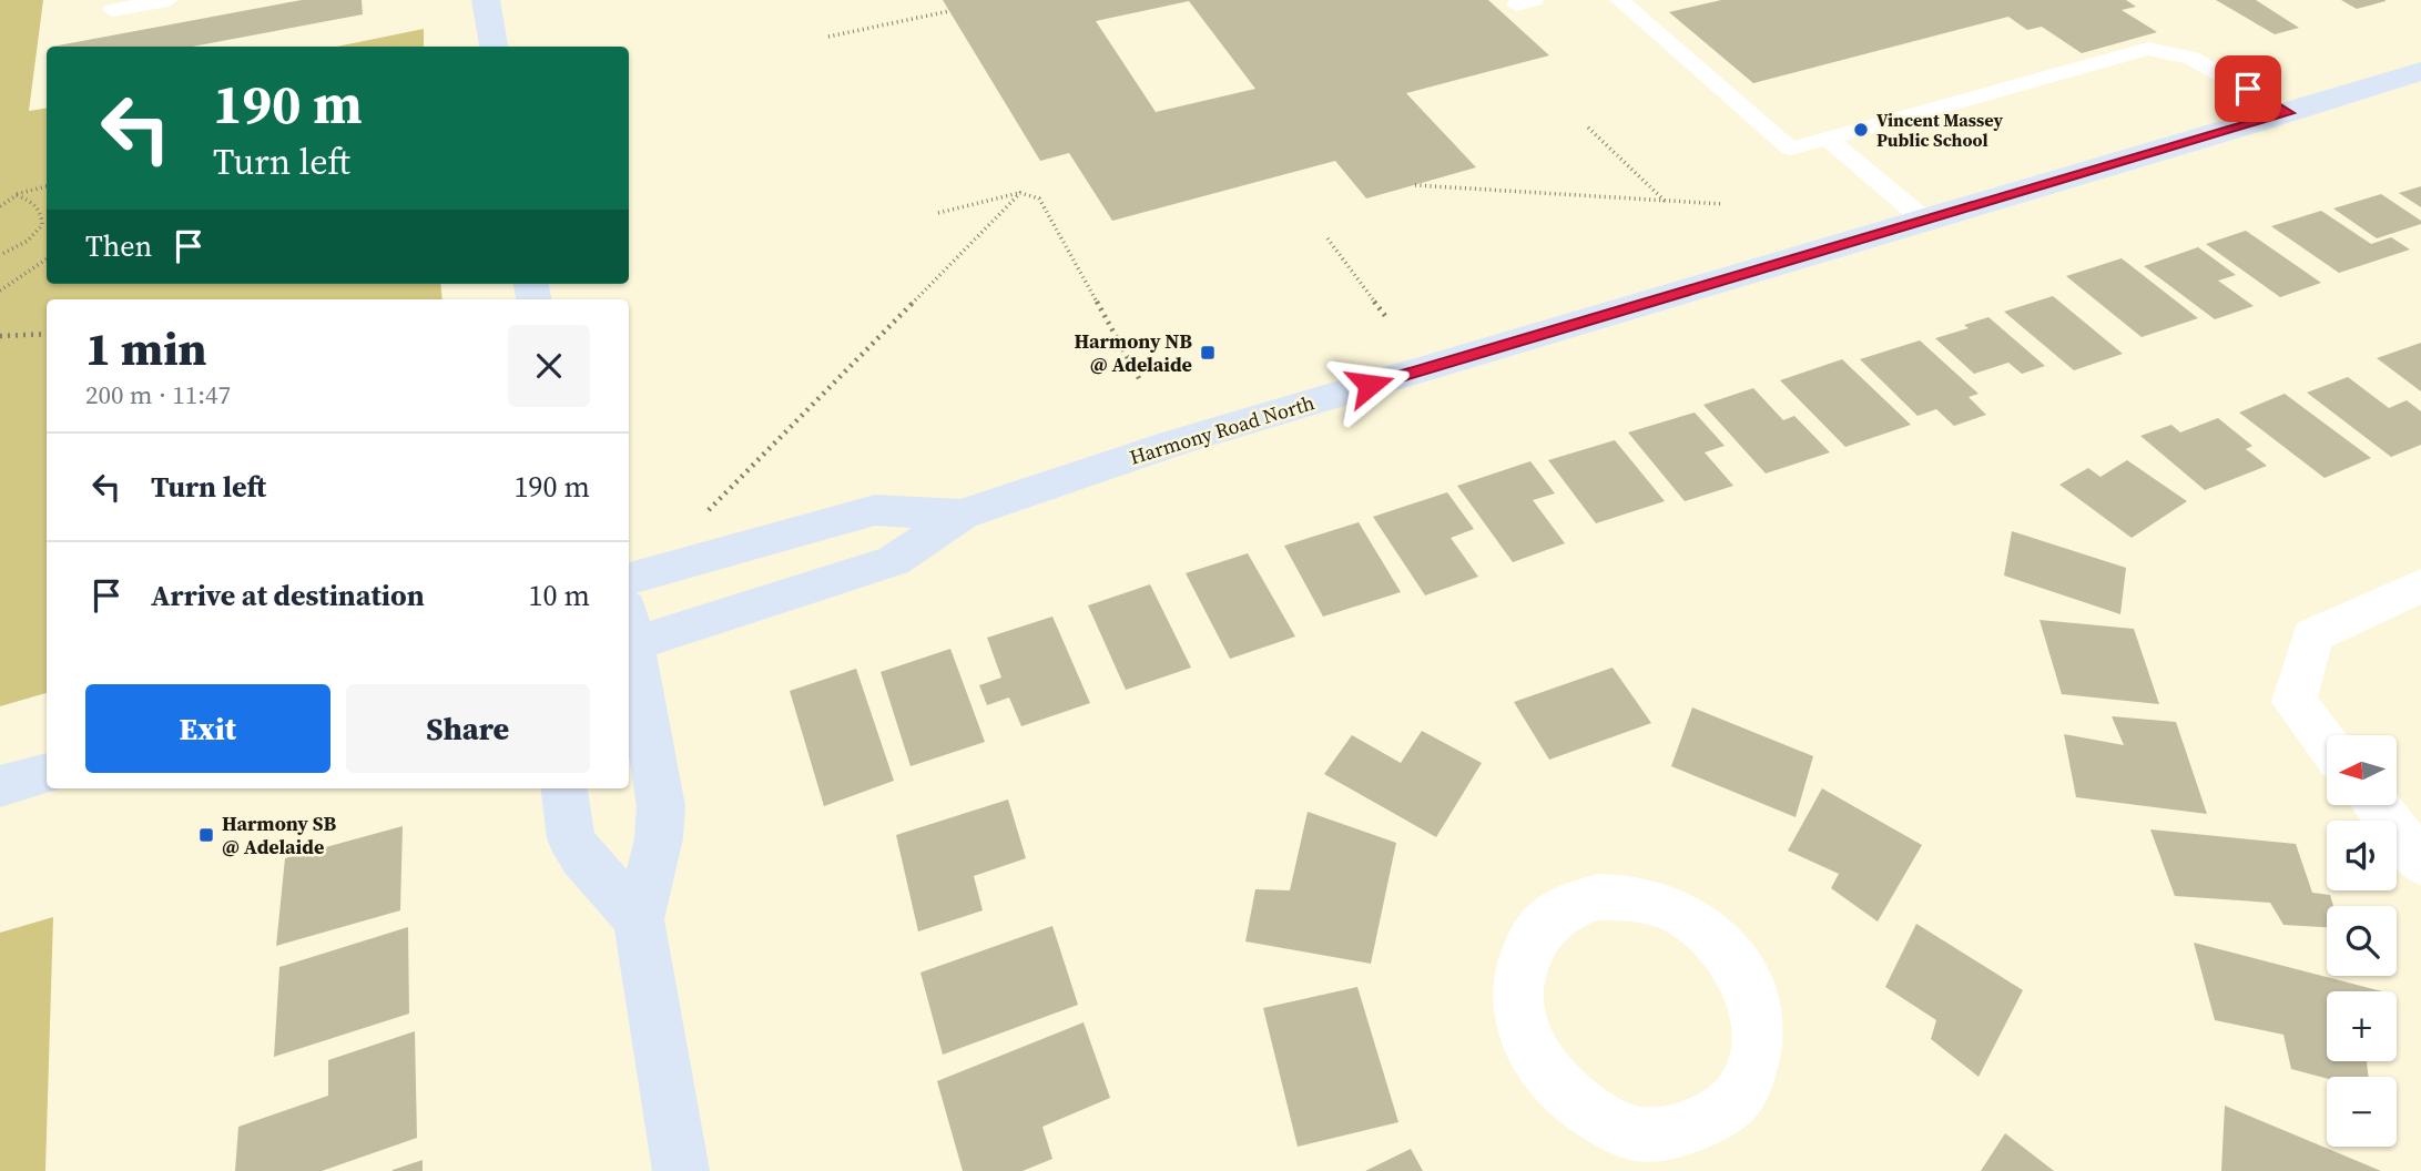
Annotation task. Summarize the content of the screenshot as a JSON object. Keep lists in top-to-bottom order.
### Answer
{
  "streets": {
    "main road": ["Harmony Road North"]
  },
  "places": {
    "other": ["Vincent Massey Public School"],
    "transit": ["Harmony NB @ Adelaide", "Harmony SB @ Adelaide"]
  },
  "north": "left",
  "page": {
    "turn": ["190 m", "Turn left"],
    "then": "Then",
    "heading": ["1 min", "200 m · 11:47"],
    "list": [
      {
        "name": "Turn left",
        "value": "190 m"
      },
      {
        "name": "Arrive at destination",
        "value": "10 m"
      }
    ],
    "buttons": ["Exit", "Share"],
    "map_buttons": ["+", "−"]
  }
}
